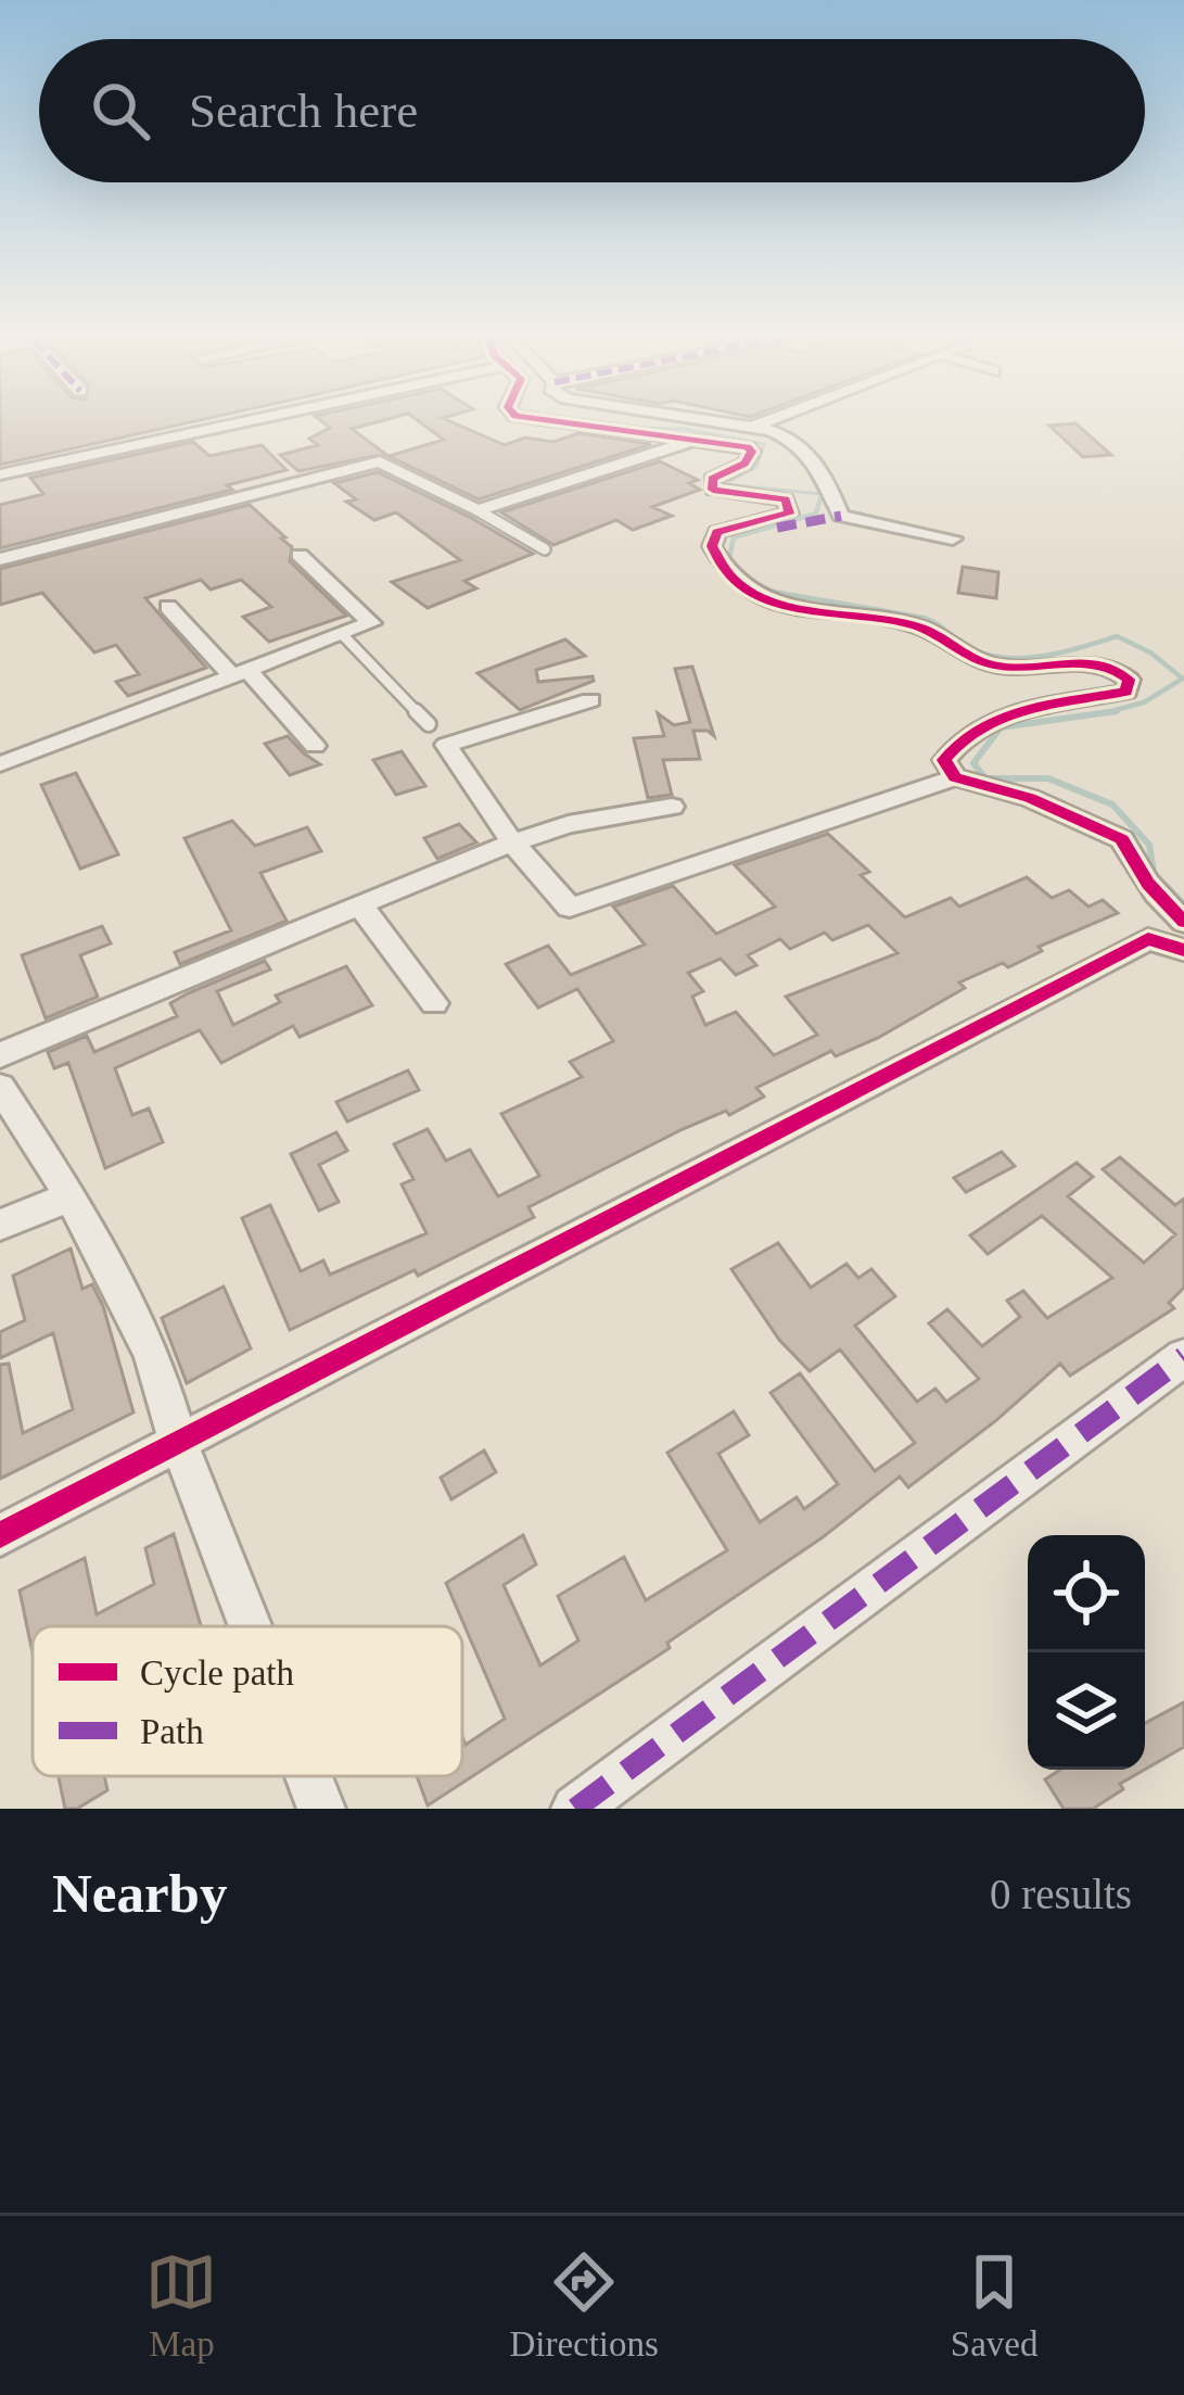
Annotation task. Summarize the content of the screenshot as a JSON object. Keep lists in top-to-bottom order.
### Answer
{
  "legend": ["Cycle path", "Path"],
  "page": {
    "search": "Search here",
    "heading": ["Nearby", "0 results"],
    "nav": ["Map", "Directions", "Saved"]
  }
}
